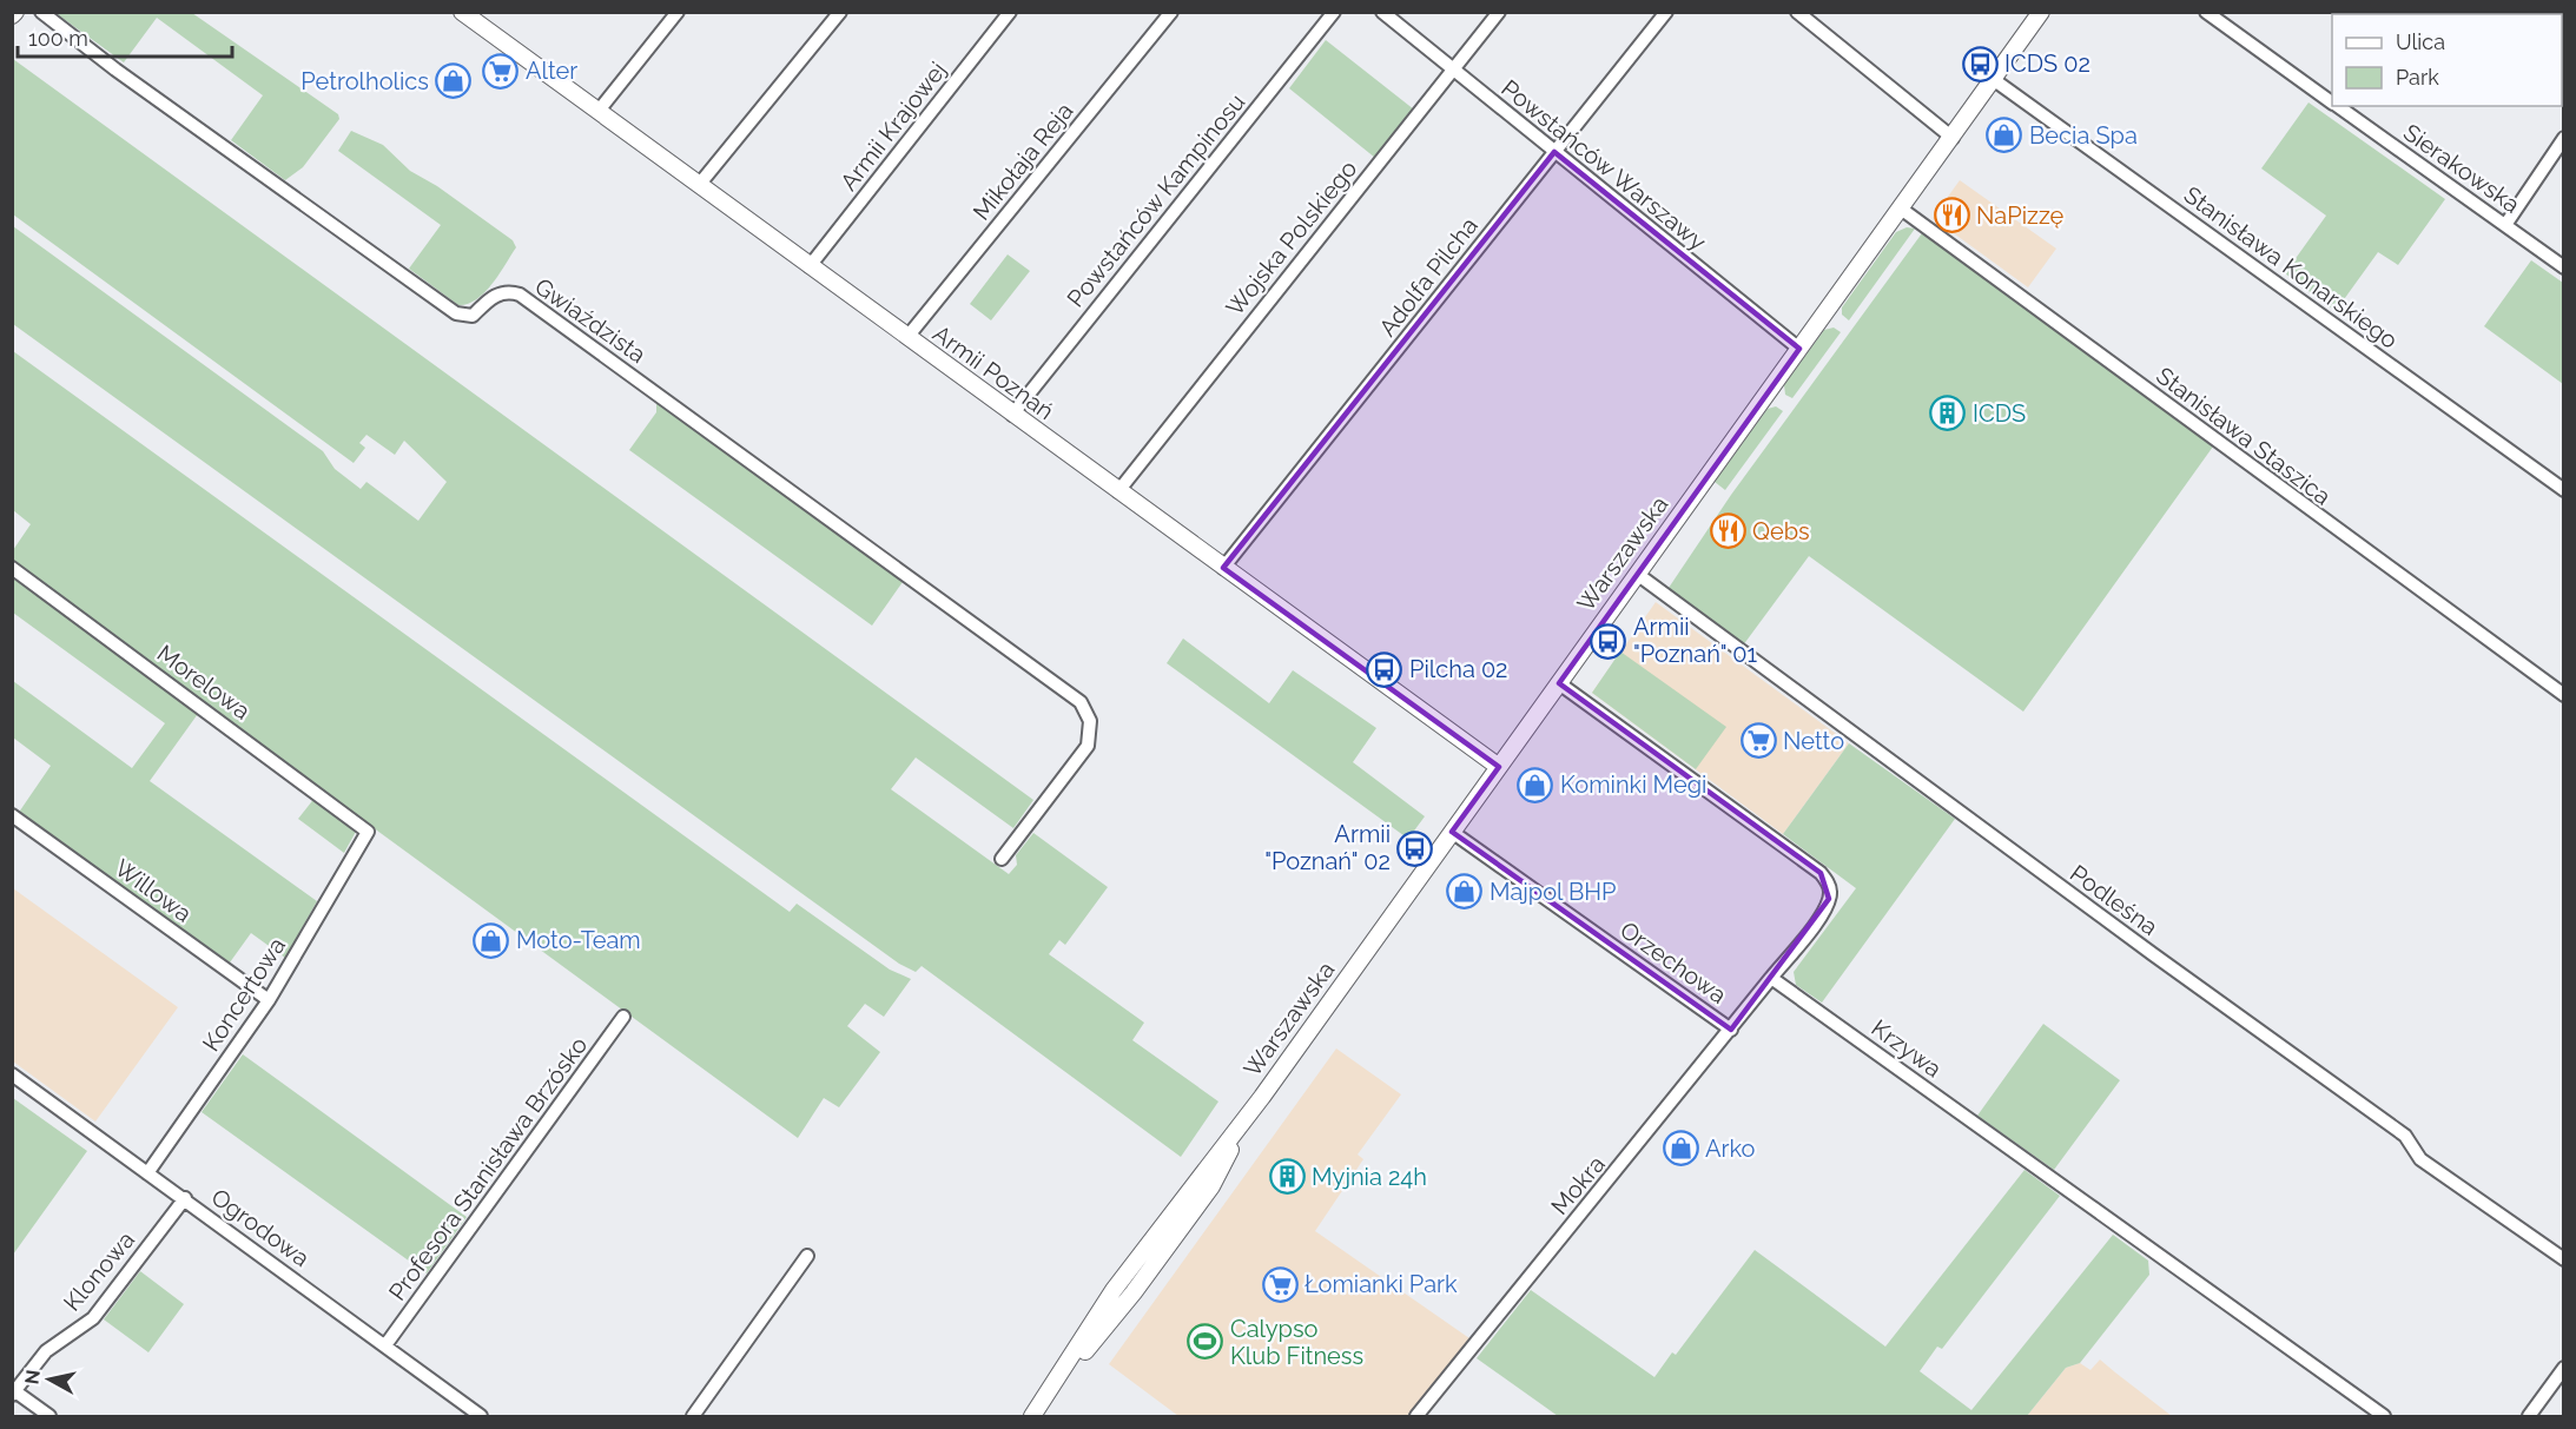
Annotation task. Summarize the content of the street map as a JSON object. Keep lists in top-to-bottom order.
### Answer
{
  "streets": {
    "street": [
      "Armii Krajowej",
      "Mikołaja Reja",
      "Powstańców Warszawy",
      "Sierakowska",
      "Powstańców Kampinosu",
      "Wojska Polskiego",
      "Stanisława Konarskiego",
      "Adolfa Pilcha",
      "Gwiaździsta",
      "Armii Poznań",
      "Stanisława Staszica",
      "Warszawska",
      "Morelowa",
      "Willowa",
      "Podleśna",
      "Orzechowa",
      "Koncertowa",
      "Krzywa",
      "Profesora Stanisława Brzósko",
      "Mokra",
      "Ogrodowa",
      "Klonowa"
    ]
  },
  "crossings": [
    ["Armii Krajowej", "Armii Poznań"],
    ["Mikołaja Reja", "Armii Poznań"],
    ["Powstańców Warszawy", "Wojska Polskiego"],
    ["Powstańców Warszawy", "Adolfa Pilcha"],
    ["Powstańców Warszawy", "Warszawska"],
    ["Powstańców Kampinosu", "Armii Poznań"],
    ["Wojska Polskiego", "Armii Poznań"],
    ["Stanisława Konarskiego", "Warszawska"],
    ["Adolfa Pilcha", "Armii Poznań"],
    ["Armii Poznań", "Warszawska"],
    ["Stanisława Staszica", "Warszawska"],
    ["Warszawska", "Podleśna"],
    ["Warszawska", "Orzechowa"],
    ["Morelowa", "Koncertowa"],
    ["Willowa", "Koncertowa"],
    ["Orzechowa", "Mokra"],
    ["Koncertowa", "Ogrodowa"],
    ["Krzywa", "Mokra"],
    ["Profesora Stanisława Brzósko", "Ogrodowa"],
    ["Ogrodowa", "Klonowa"]
  ],
  "places": {
    "bus stop": [
      "ICDS 02",
      "Armii \"Poznań\" 01",
      "Pilcha 02",
      "Armii \"Poznań\" 02"
    ],
    "supermarket": ["Alter", "Netto", "Łomianki Park"],
    "shop": [
      "Petrolholics",
      "Becia Spa",
      "Kominki Megi",
      "Majpol BHP",
      "Moto-Team",
      "Arko"
    ],
    "restaurant": ["NaPizzę", "Qebs"],
    "building": ["ICDS", "Myjnia 24h"],
    "sports": ["Calypso Klub Fitness"]
  },
  "legend": ["Ulica", "Park"],
  "scale_bar": "100 m",
  "north": "left"
}
